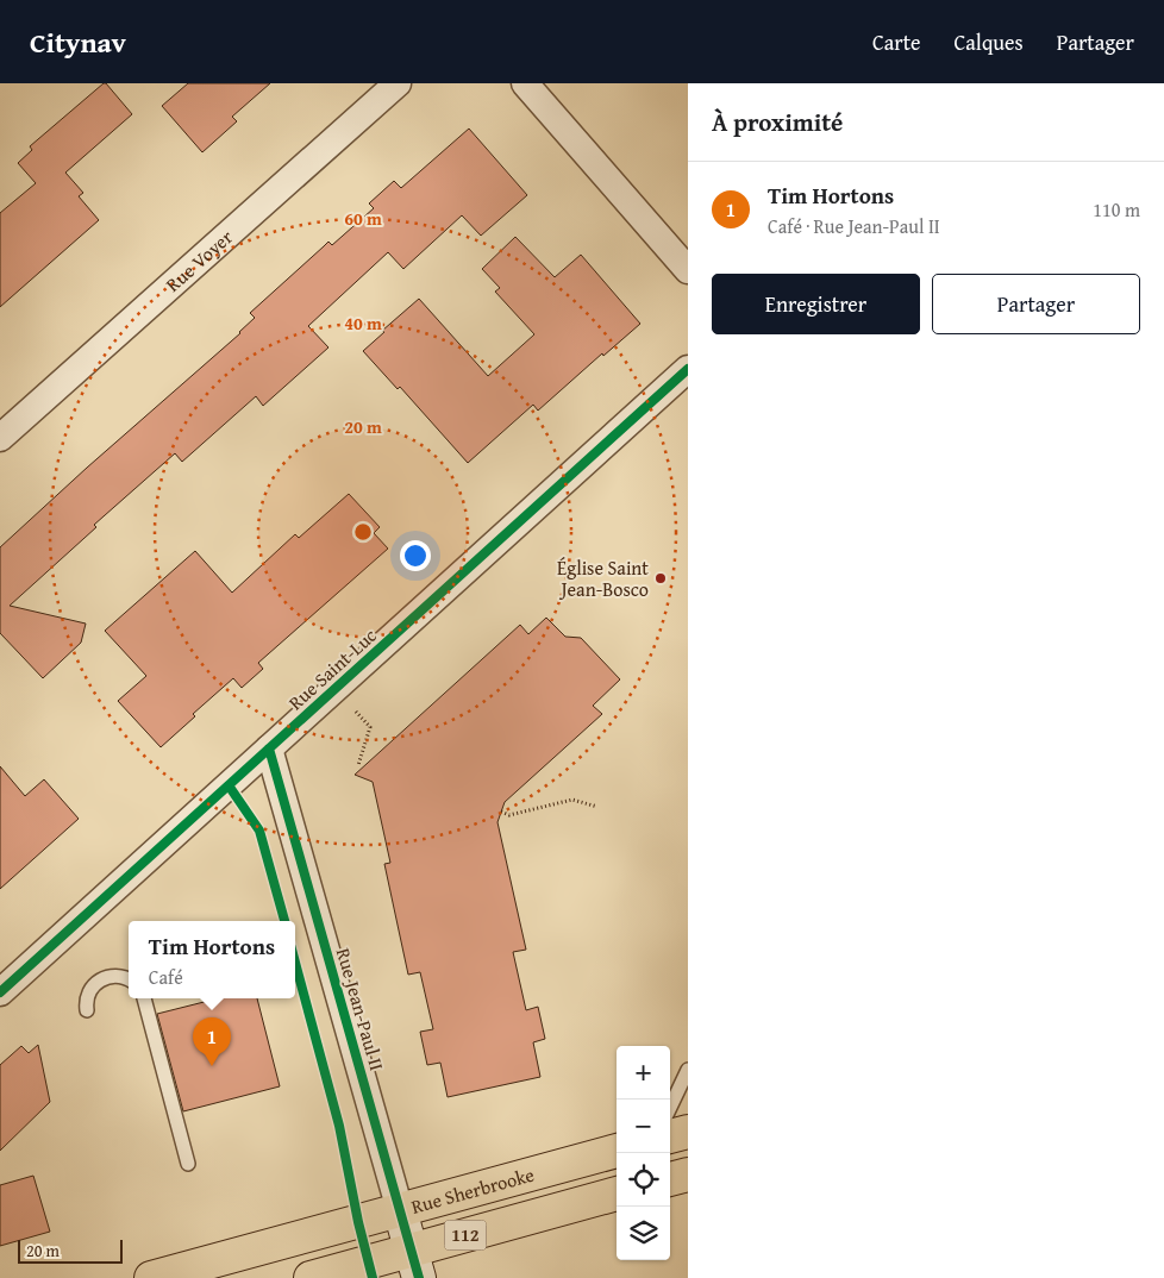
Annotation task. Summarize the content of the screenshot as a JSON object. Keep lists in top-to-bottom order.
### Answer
{
  "streets": {
    "main road": ["Rue Sherbrooke", "112"],
    "street": ["Rue Voyer", "Rue Saint-Luc", "Rue Jean-Paul II"]
  },
  "crossings": [
    ["Rue Saint-Luc", "Rue Jean-Paul II"],
    ["Rue Jean-Paul II", "Rue Sherbrooke"]
  ],
  "places": ["Église Saint Jean-Bosco"],
  "scale_bar": "20 m",
  "page": {
    "header": "Citynav",
    "nav": ["Carte", "Calques", "Partager"],
    "heading": "À proximité",
    "list": [
      {
        "mark": "1",
        "name": "Tim Hortons",
        "note": "Café · Rue Jean-Paul II",
        "value": "110 m"
      }
    ],
    "buttons": ["Enregistrer", "Partager"],
    "popup": ["Tim Hortons", "Café"],
    "pins": "1",
    "map_buttons": ["+", "−"],
    "scale": "20 m"
  },
  "rings": ["60 m", "40 m", "20 m"]
}
